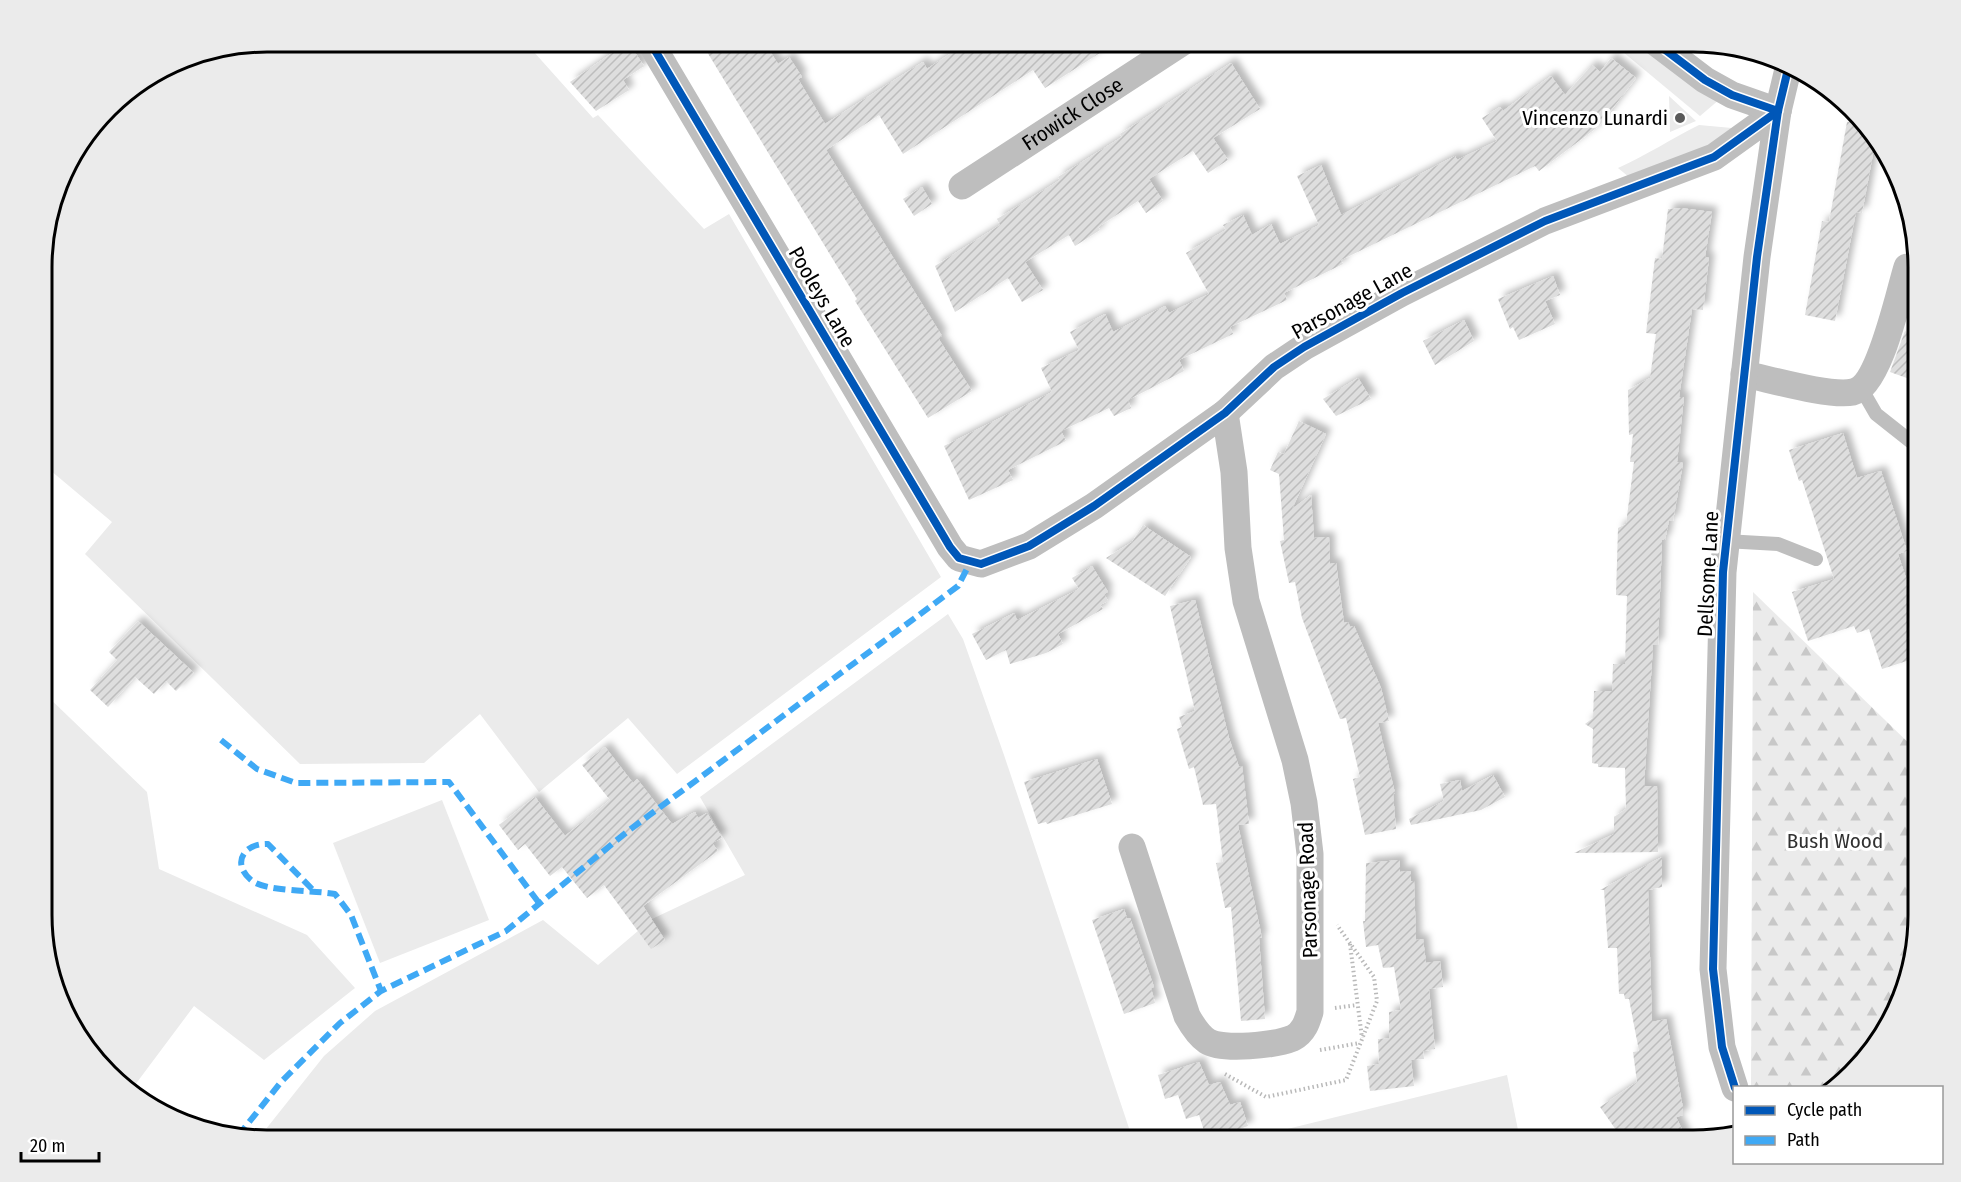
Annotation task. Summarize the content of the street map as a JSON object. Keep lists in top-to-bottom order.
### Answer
{
  "streets": {
    "street": [
      "Frowick Close",
      "Pooleys Lane",
      "Parsonage Lane",
      "Dellsome Lane",
      "Parsonage Road"
    ]
  },
  "crossings": [
    ["Pooleys Lane", "Parsonage Lane"],
    ["Parsonage Lane", "Dellsome Lane"],
    ["Parsonage Lane", "Parsonage Road"]
  ],
  "parks": ["Bush Wood"],
  "places": ["Vincenzo Lunardi"],
  "legend": ["Cycle path", "Path"],
  "scale_bar": "20 m"
}
